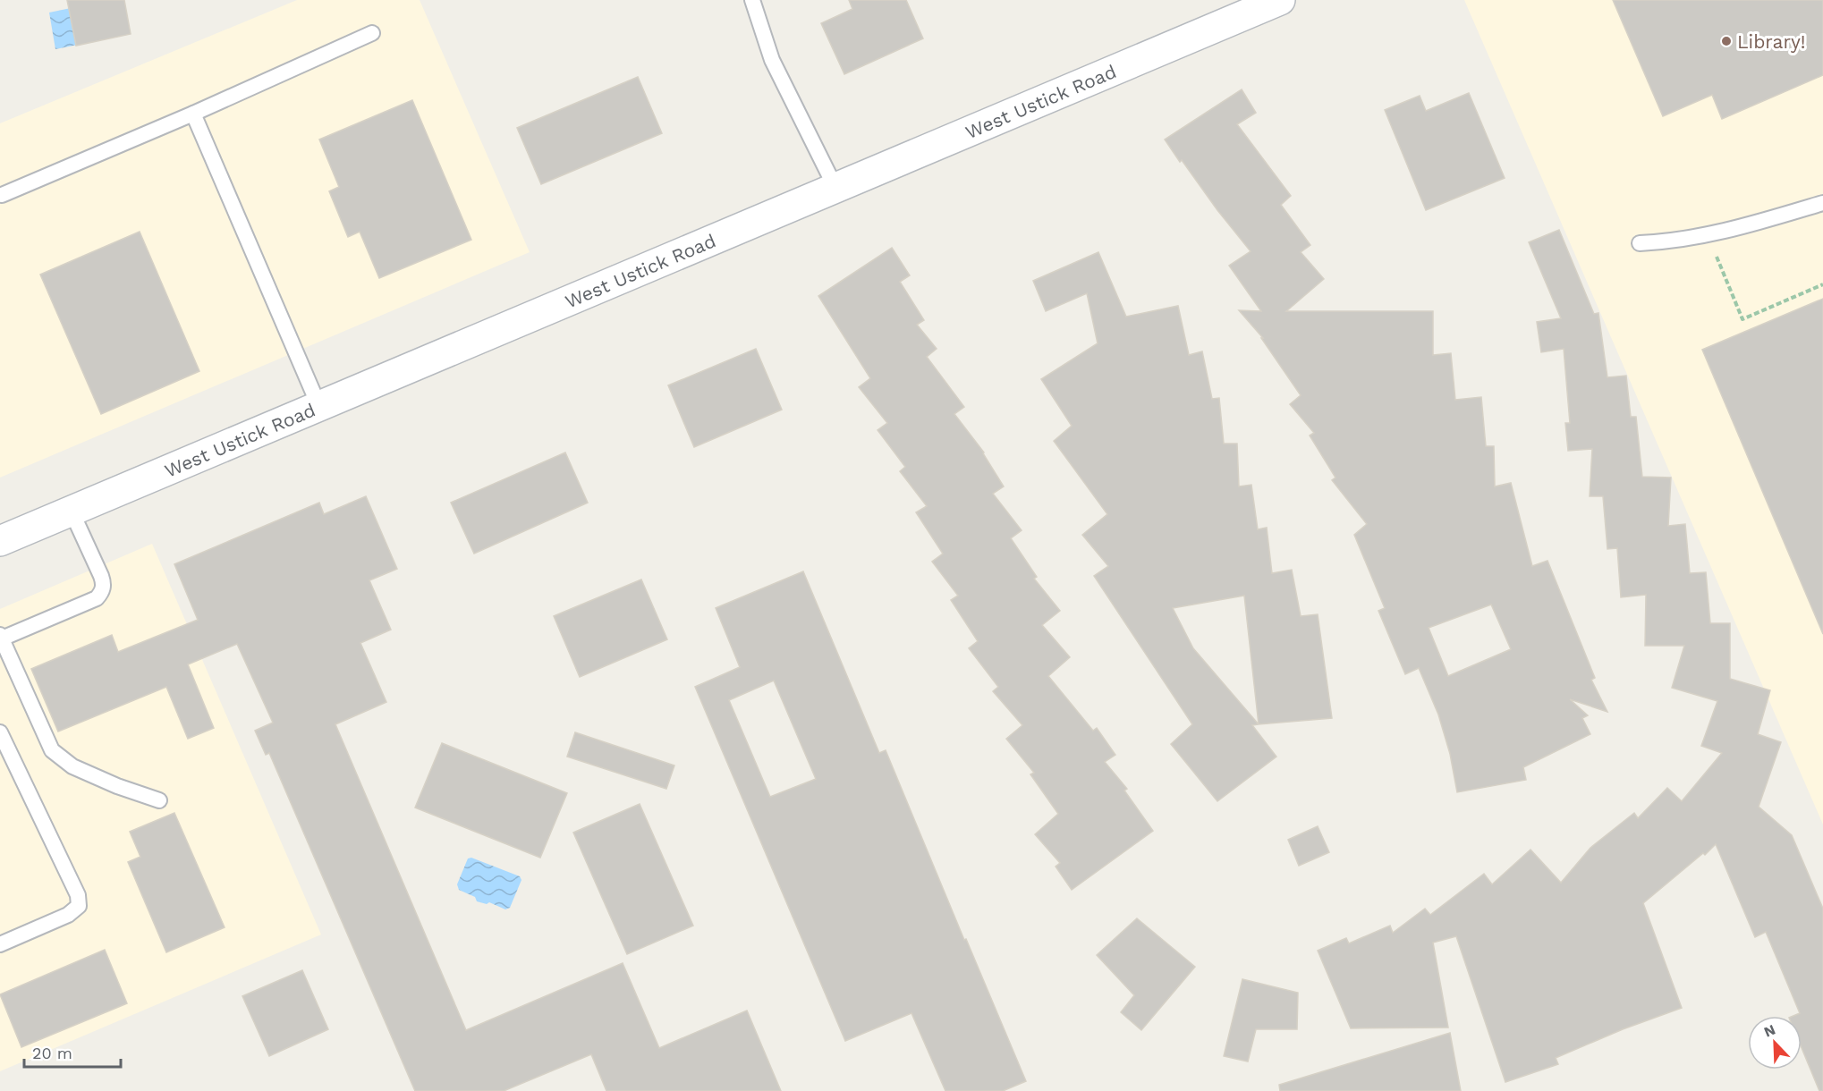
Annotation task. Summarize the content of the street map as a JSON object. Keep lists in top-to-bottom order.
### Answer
{
  "streets": {
    "main road": ["West Ustick Road"]
  },
  "places": ["Library!"],
  "scale_bar": "20 m",
  "north": "top left"
}
